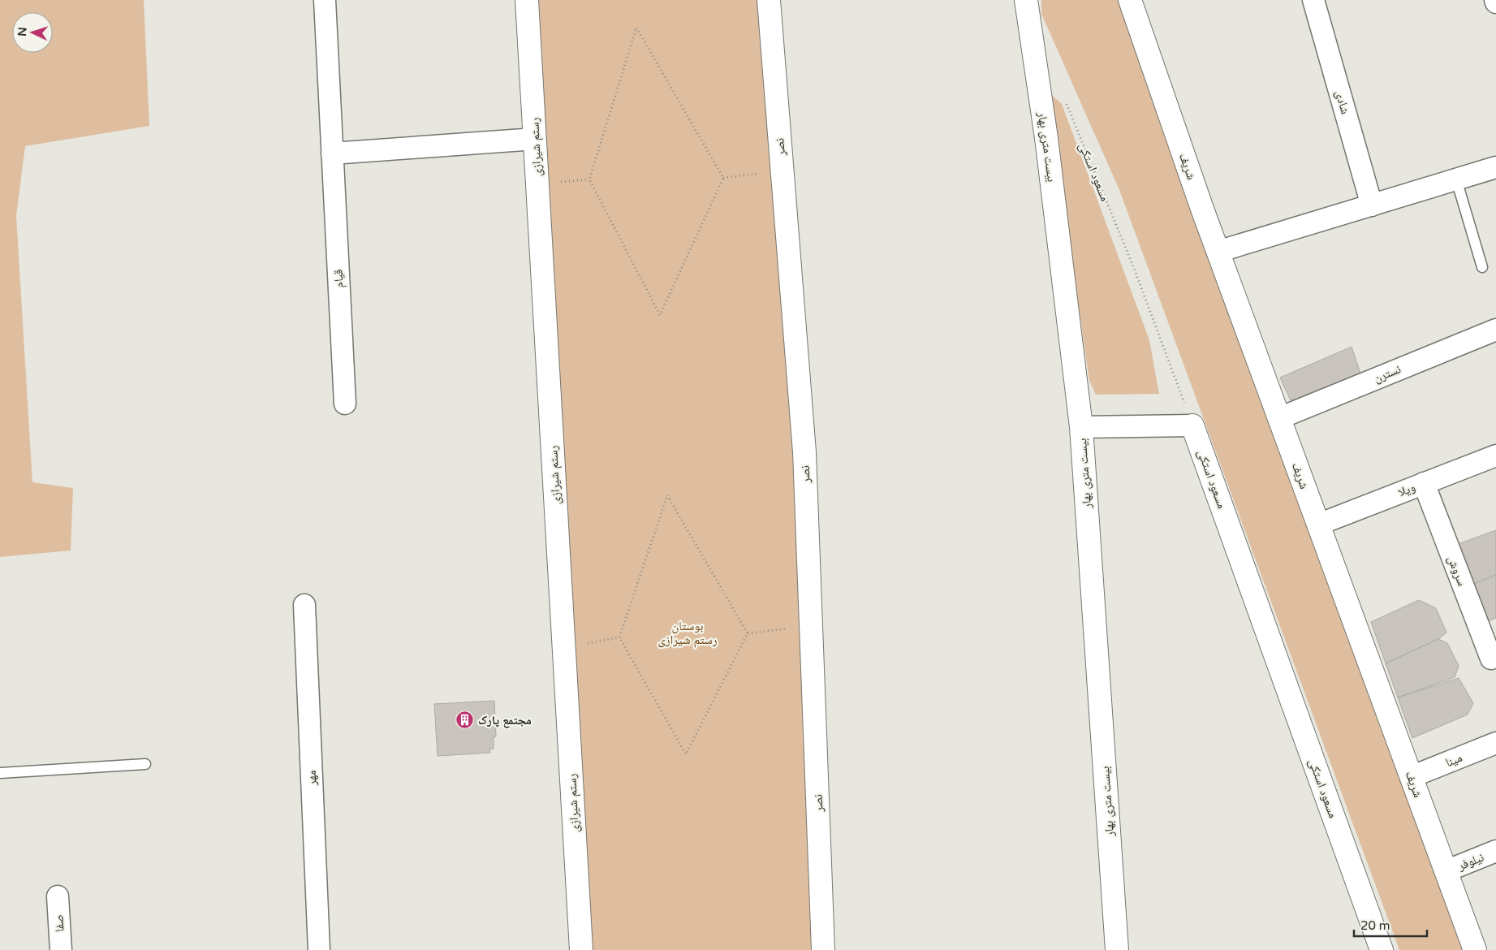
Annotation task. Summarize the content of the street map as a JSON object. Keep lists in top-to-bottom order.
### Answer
{
  "streets": {
    "street": [
      "شادی",
      "رستم شیرازی",
      "نصر",
      "بیست متری بهار",
      "شریف",
      "مسعود استکی",
      "قیام",
      "نسترن",
      "ویلا",
      "سروش",
      "مینا",
      "مهر",
      "نیلوفر",
      "صفا"
    ]
  },
  "crossings": [
    ["شریف", "نسترن"],
    ["شریف", "ویلا"],
    ["شریف", "مینا"],
    ["شریف", "نیلوفر"],
    ["ویلا", "سروش"]
  ],
  "parks": ["بوستان رستم شیرازی"],
  "places": {
    "building": ["مجتمع پارک"]
  },
  "scale_bar": "20 m",
  "north": "left"
}
